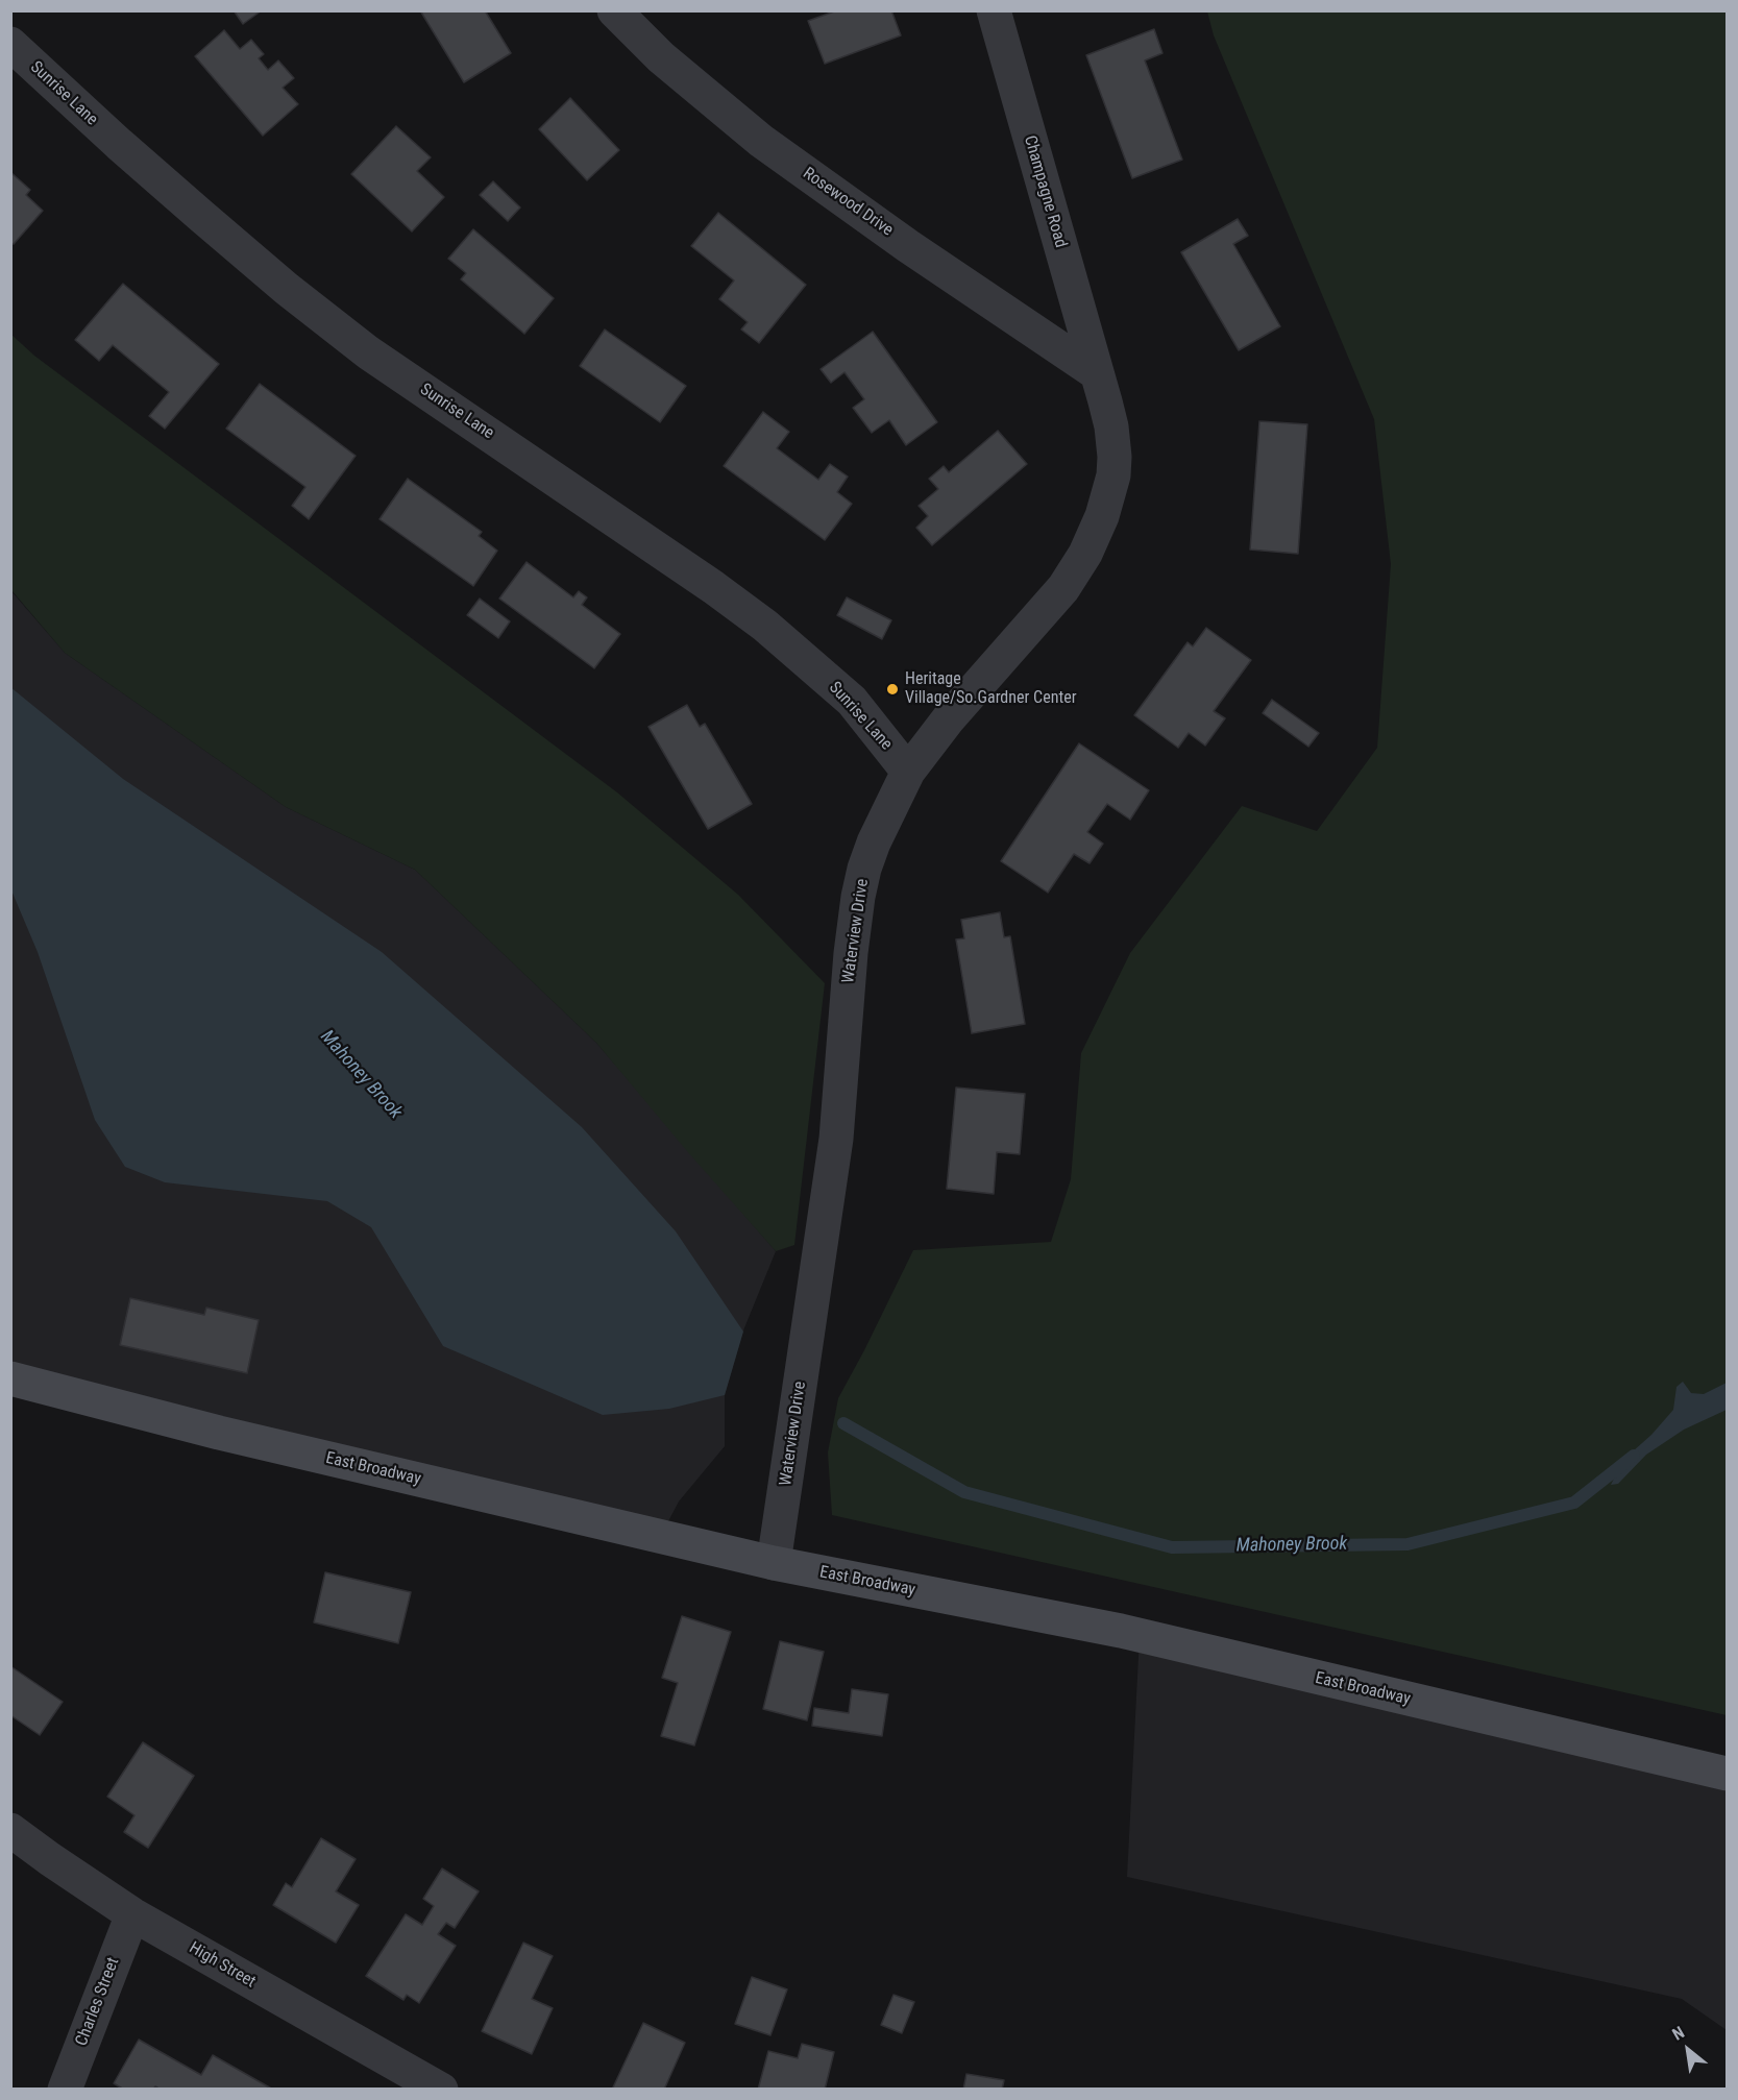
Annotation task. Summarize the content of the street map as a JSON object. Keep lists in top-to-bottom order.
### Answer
{
  "streets": {
    "main road": ["East Broadway"],
    "street": [
      "Sunrise Lane",
      "Champagne Road",
      "Rosewood Drive",
      "Waterview Drive",
      "High Street",
      "Charles Street"
    ]
  },
  "crossings": [
    ["Sunrise Lane", "Waterview Drive"],
    ["Champagne Road", "Rosewood Drive"],
    ["Champagne Road", "Waterview Drive"],
    ["Rosewood Drive", "Waterview Drive"],
    ["Waterview Drive", "East Broadway"],
    ["High Street", "Charles Street"]
  ],
  "water": ["Mahoney Brook"],
  "places": ["Heritage Village/So.Gardner Center"],
  "north": "top left"
}
